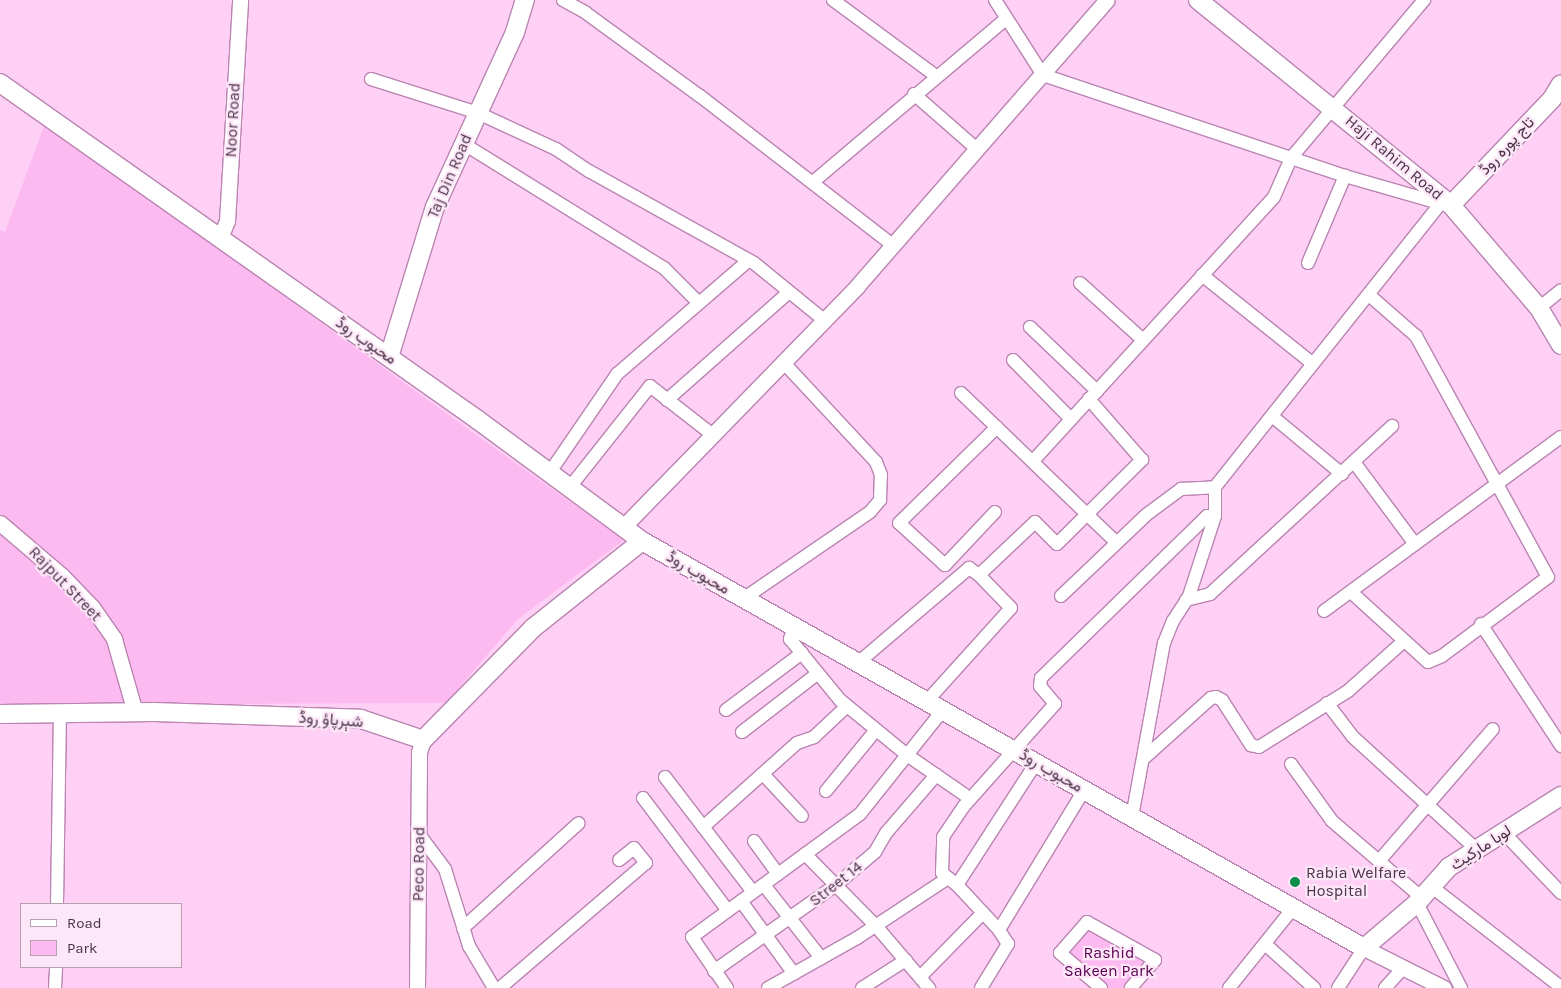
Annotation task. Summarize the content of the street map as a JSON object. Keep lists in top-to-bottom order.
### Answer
{
  "streets": {
    "main road": [
      "تاج پورہ روڈ",
      "Haji Rahim Road",
      "Taj Din Road",
      "محبوب روڈ",
      "شېرپاؤ روڈ",
      "لوہا مارکیٹ"
    ],
    "street": [
      "Noor Road",
      "Rajput Street",
      "Peco Road",
      "Street 14"
    ]
  },
  "crossings": [
    ["Noor Road", "محبوب روڈ"],
    ["تاج پورہ روڈ", "Haji Rahim Road"],
    ["Taj Din Road", "محبوب روڈ"],
    ["محبوب روڈ", "لوہا مارکیٹ"],
    ["Rajput Street", "شېرپاؤ روڈ"],
    ["شېرپاؤ روڈ", "Peco Road"]
  ],
  "parks": ["Rashid Sakeen Park"],
  "places": ["Rabia Welfare Hospital"],
  "legend": ["Road", "Park"]
}
